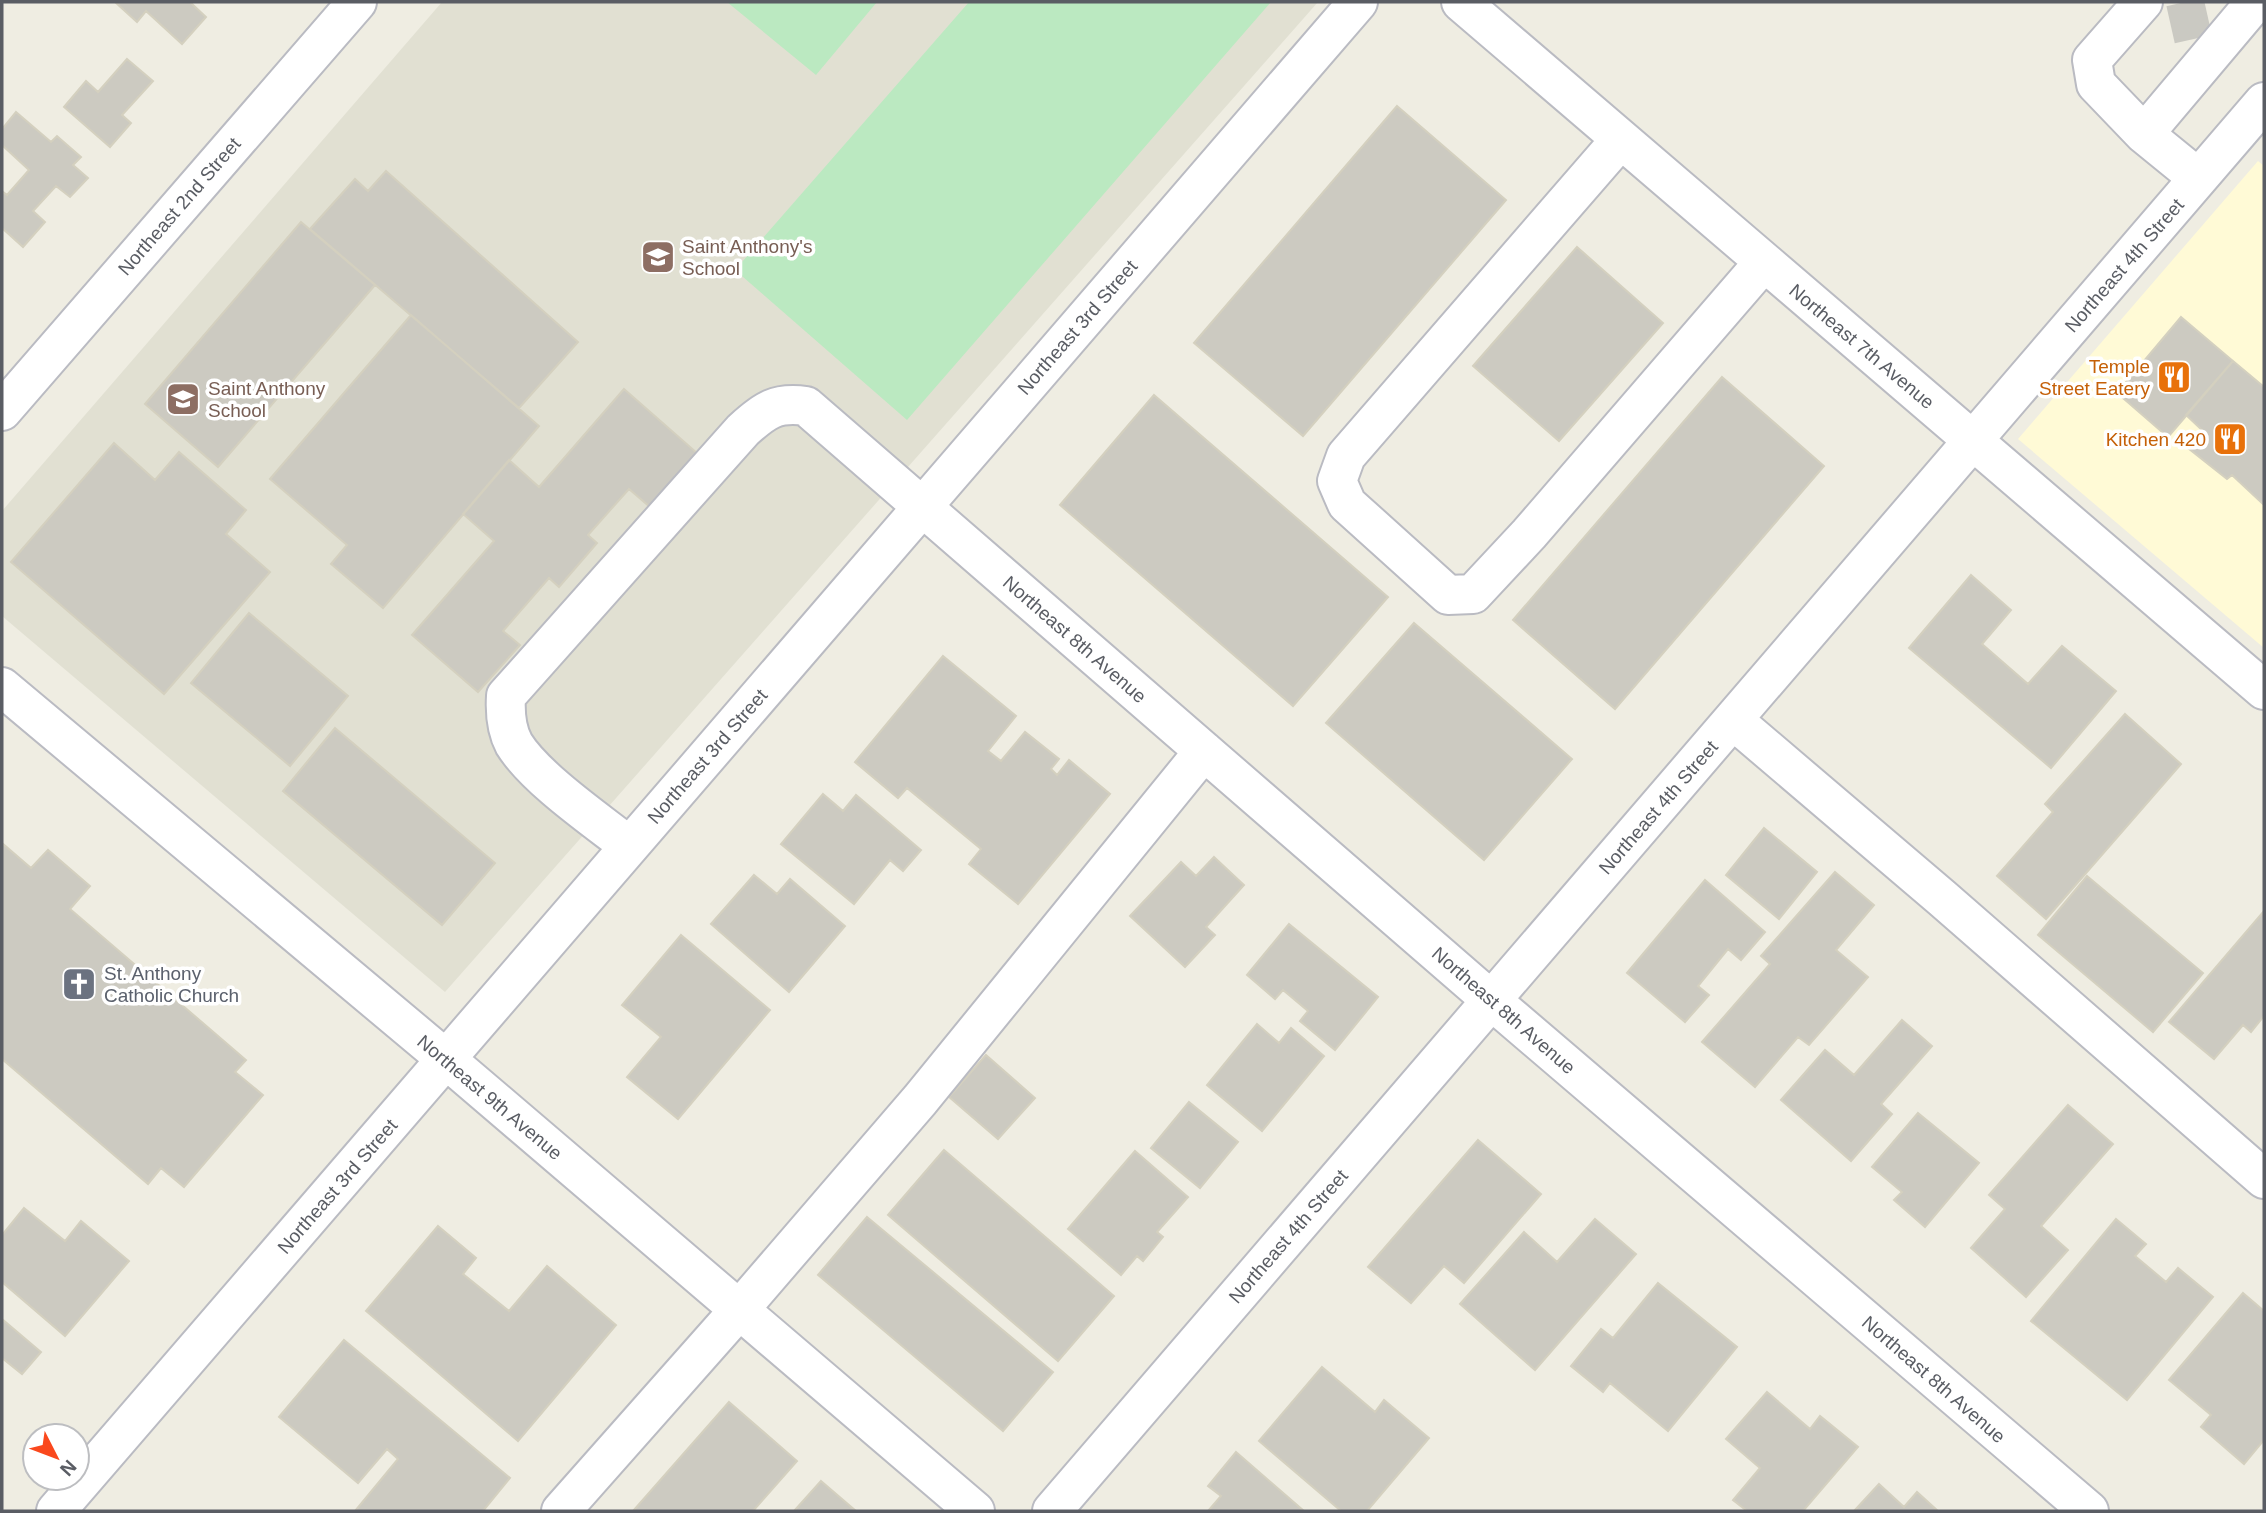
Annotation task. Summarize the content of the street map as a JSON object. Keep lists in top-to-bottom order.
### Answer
{
  "streets": {
    "street": [
      "Northeast 2nd Street",
      "Northeast 4th Street",
      "Northeast 3rd Street",
      "Northeast 7th Avenue",
      "Northeast 8th Avenue",
      "Northeast 9th Avenue"
    ]
  },
  "crossings": [
    ["Northeast 4th Street", "Northeast 7th Avenue"],
    ["Northeast 4th Street", "Northeast 8th Avenue"],
    ["Northeast 3rd Street", "Northeast 8th Avenue"],
    ["Northeast 3rd Street", "Northeast 9th Avenue"]
  ],
  "places": {
    "school or university": ["Saint Anthony's School", "Saint Anthony School"],
    "restaurant": ["Temple Street Eatery", "Kitchen 420"],
    "church": ["St. Anthony Catholic Church"]
  },
  "north": "bottom right"
}
